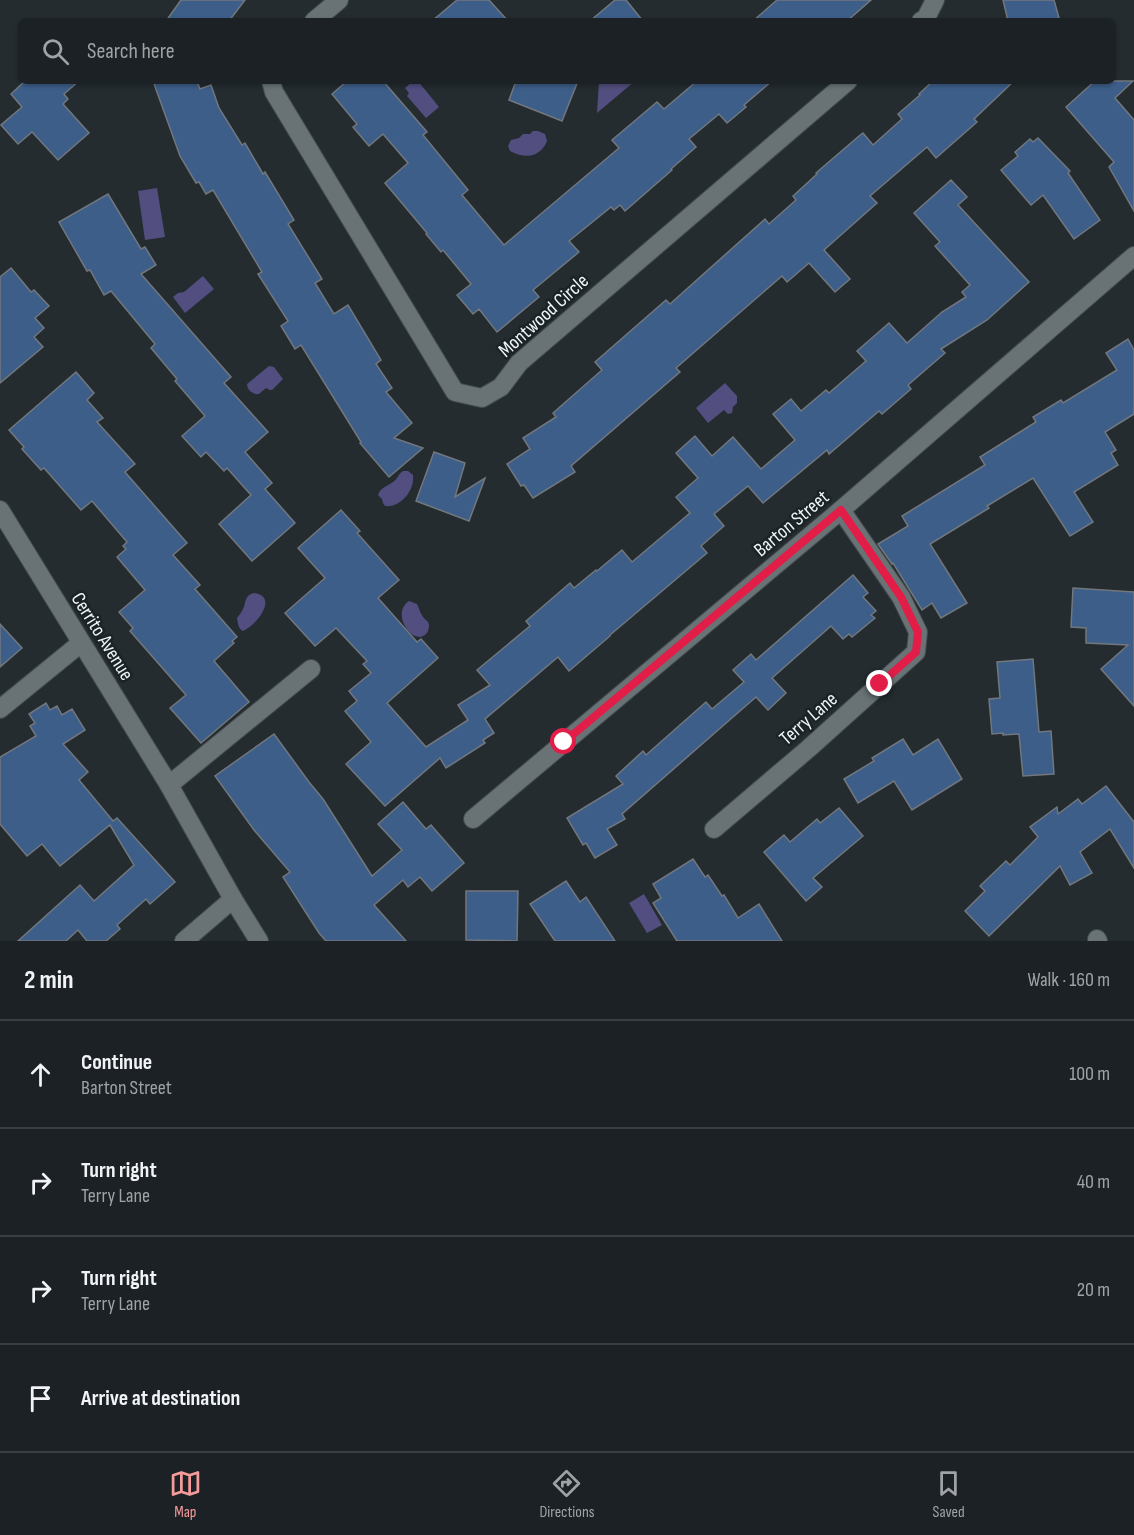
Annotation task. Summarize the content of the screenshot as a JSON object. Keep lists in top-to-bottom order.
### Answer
{
  "streets": {
    "street": [
      "Montwood Circle",
      "Barton Street",
      "Cerrito Avenue",
      "Terry Lane"
    ]
  },
  "crossings": [
    ["Barton Street", "Terry Lane"]
  ],
  "page": {
    "search": "Search here",
    "heading": ["2 min", "Walk · 160 m"],
    "list": [
      ["Continue", "Barton Street", "100 m"],
      ["Turn right", "Terry Lane", "40 m"],
      ["Turn right", "Terry Lane", "20 m"],
      "Arrive at destination"
    ],
    "nav": ["Map", "Directions", "Saved"]
  }
}
